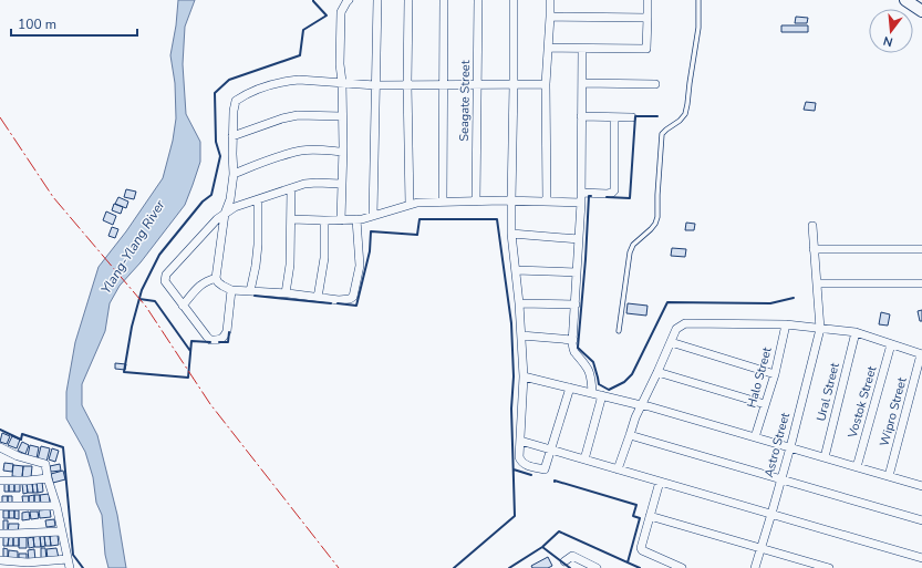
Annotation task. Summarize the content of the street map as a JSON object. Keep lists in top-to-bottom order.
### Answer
{
  "streets": {
    "street": [
      "Seagate Street",
      "Halo Street",
      "Ural Street",
      "Vostok Street",
      "Wipro Street",
      "Astro Street"
    ]
  },
  "water": ["Ylang-Ylang River"],
  "scale_bar": "100 m",
  "north": "bottom"
}
